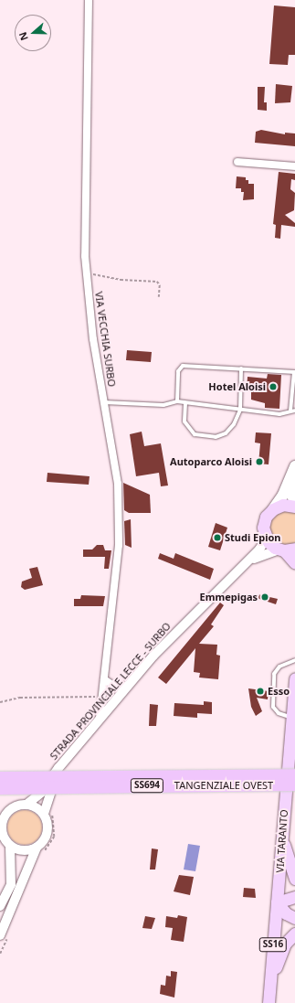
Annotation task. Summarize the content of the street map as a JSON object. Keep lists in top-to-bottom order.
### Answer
{
  "streets": {
    "highway": ["SS694", "TANGENZIALE OVEST"],
    "main road": ["VIA TARANTO", "SS16"],
    "street": ["VIA VECCHIA SURBO", "STRADA PROVINCIALE LECCE - SURBO"]
  },
  "crossings": [
    ["VIA VECCHIA SURBO", "STRADA PROVINCIALE LECCE - SURBO"]
  ],
  "places": [
    "Hotel Aloisi",
    "Autoparco Aloisi",
    "Studi Epion",
    "Emmepigas",
    "Esso"
  ],
  "north": "left"
}
